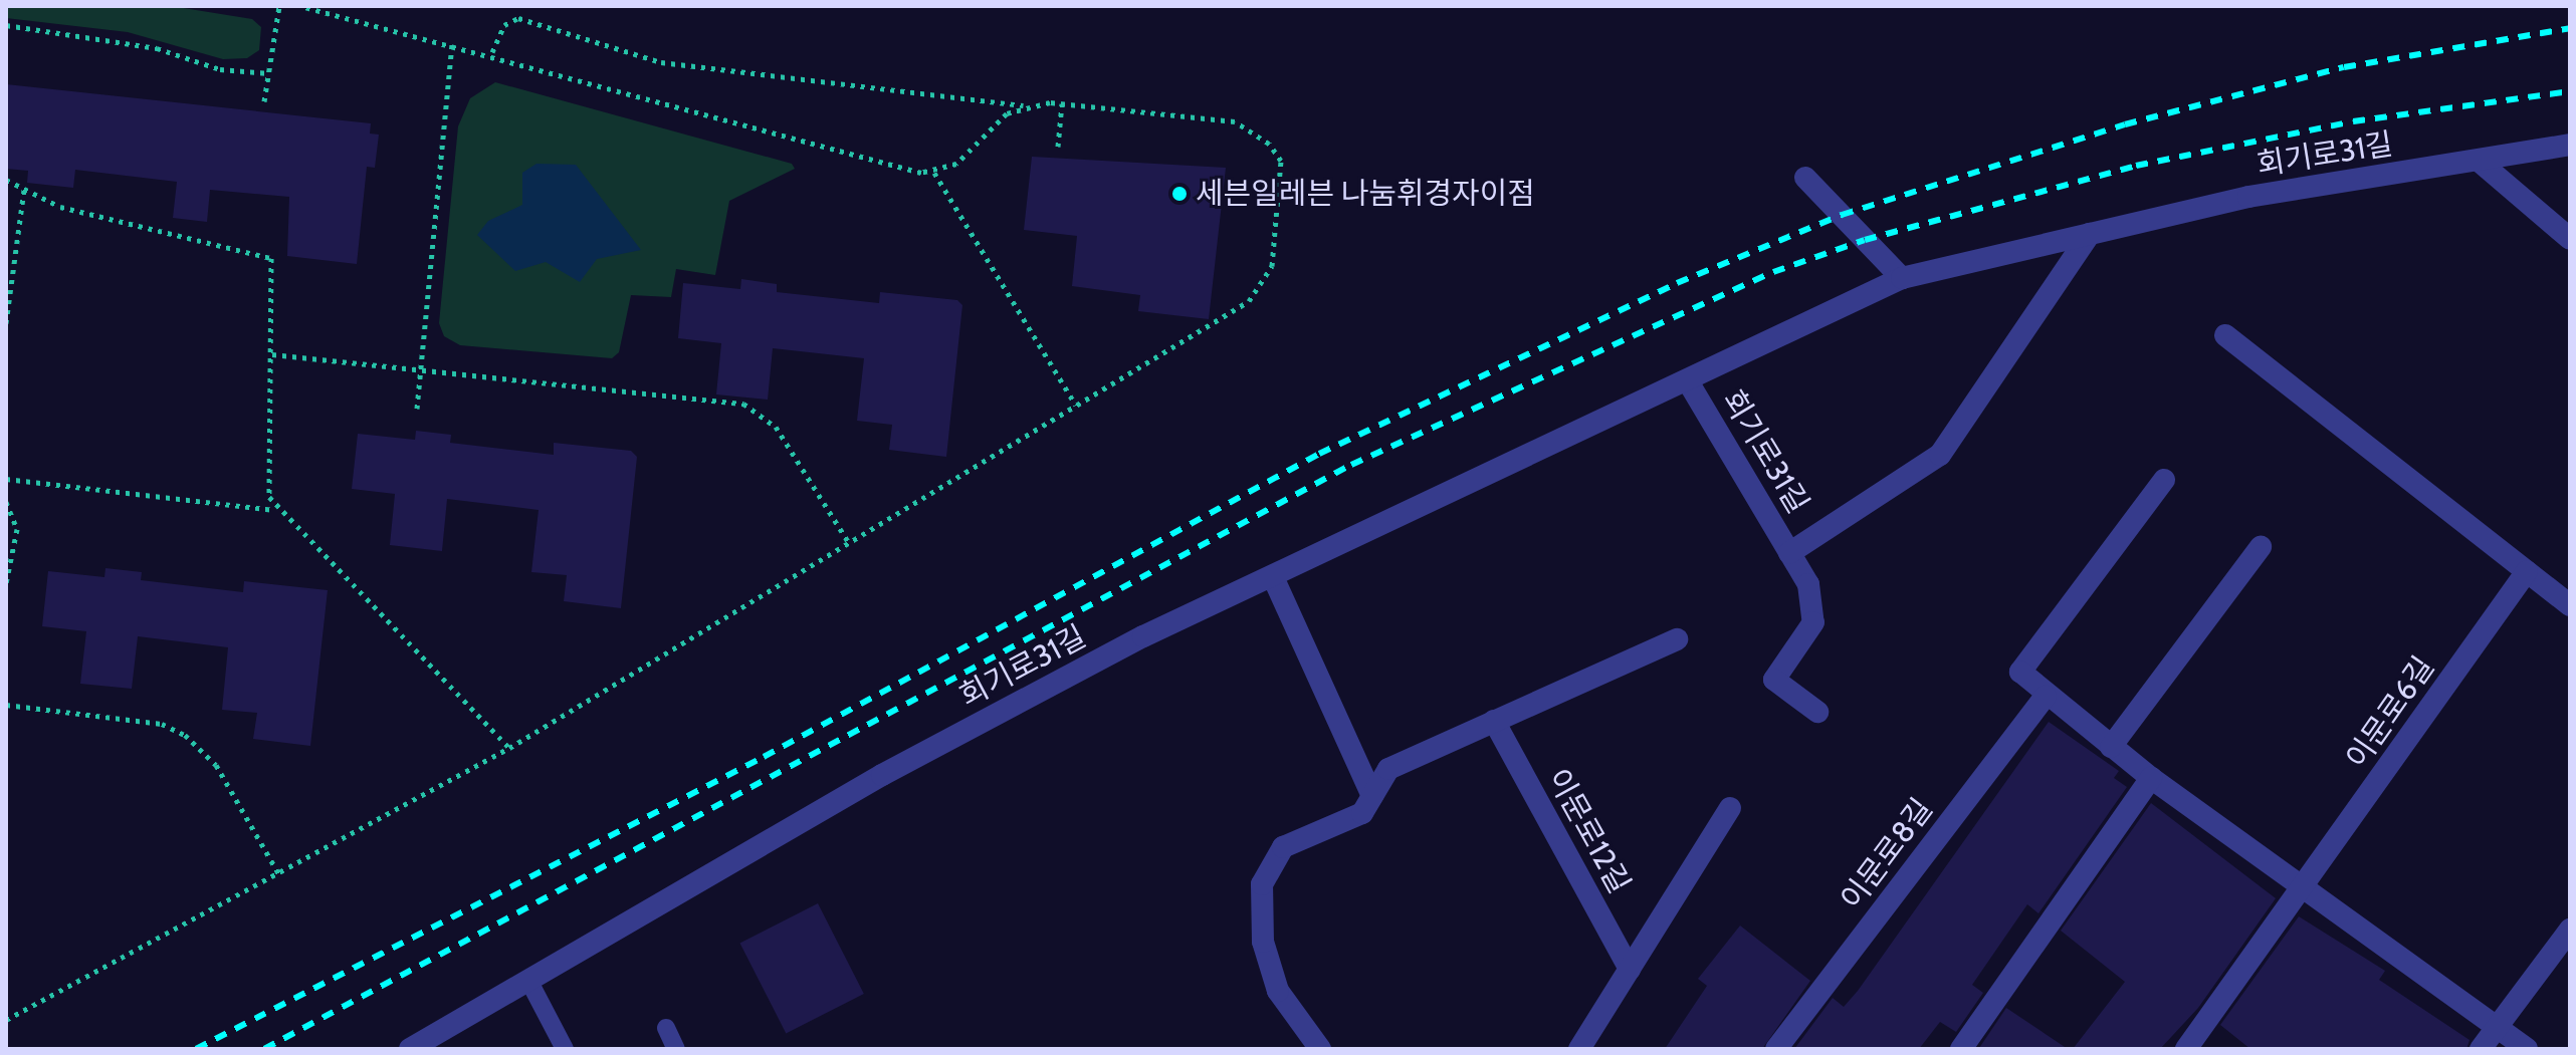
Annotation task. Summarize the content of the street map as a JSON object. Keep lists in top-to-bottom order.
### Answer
{
  "streets": {
    "street": [
      "회기로31길",
      "이문로6길",
      "이문로12길",
      "이문로8길"
    ]
  },
  "places": ["세븐일레븐 나눔휘경자이점"]
}
